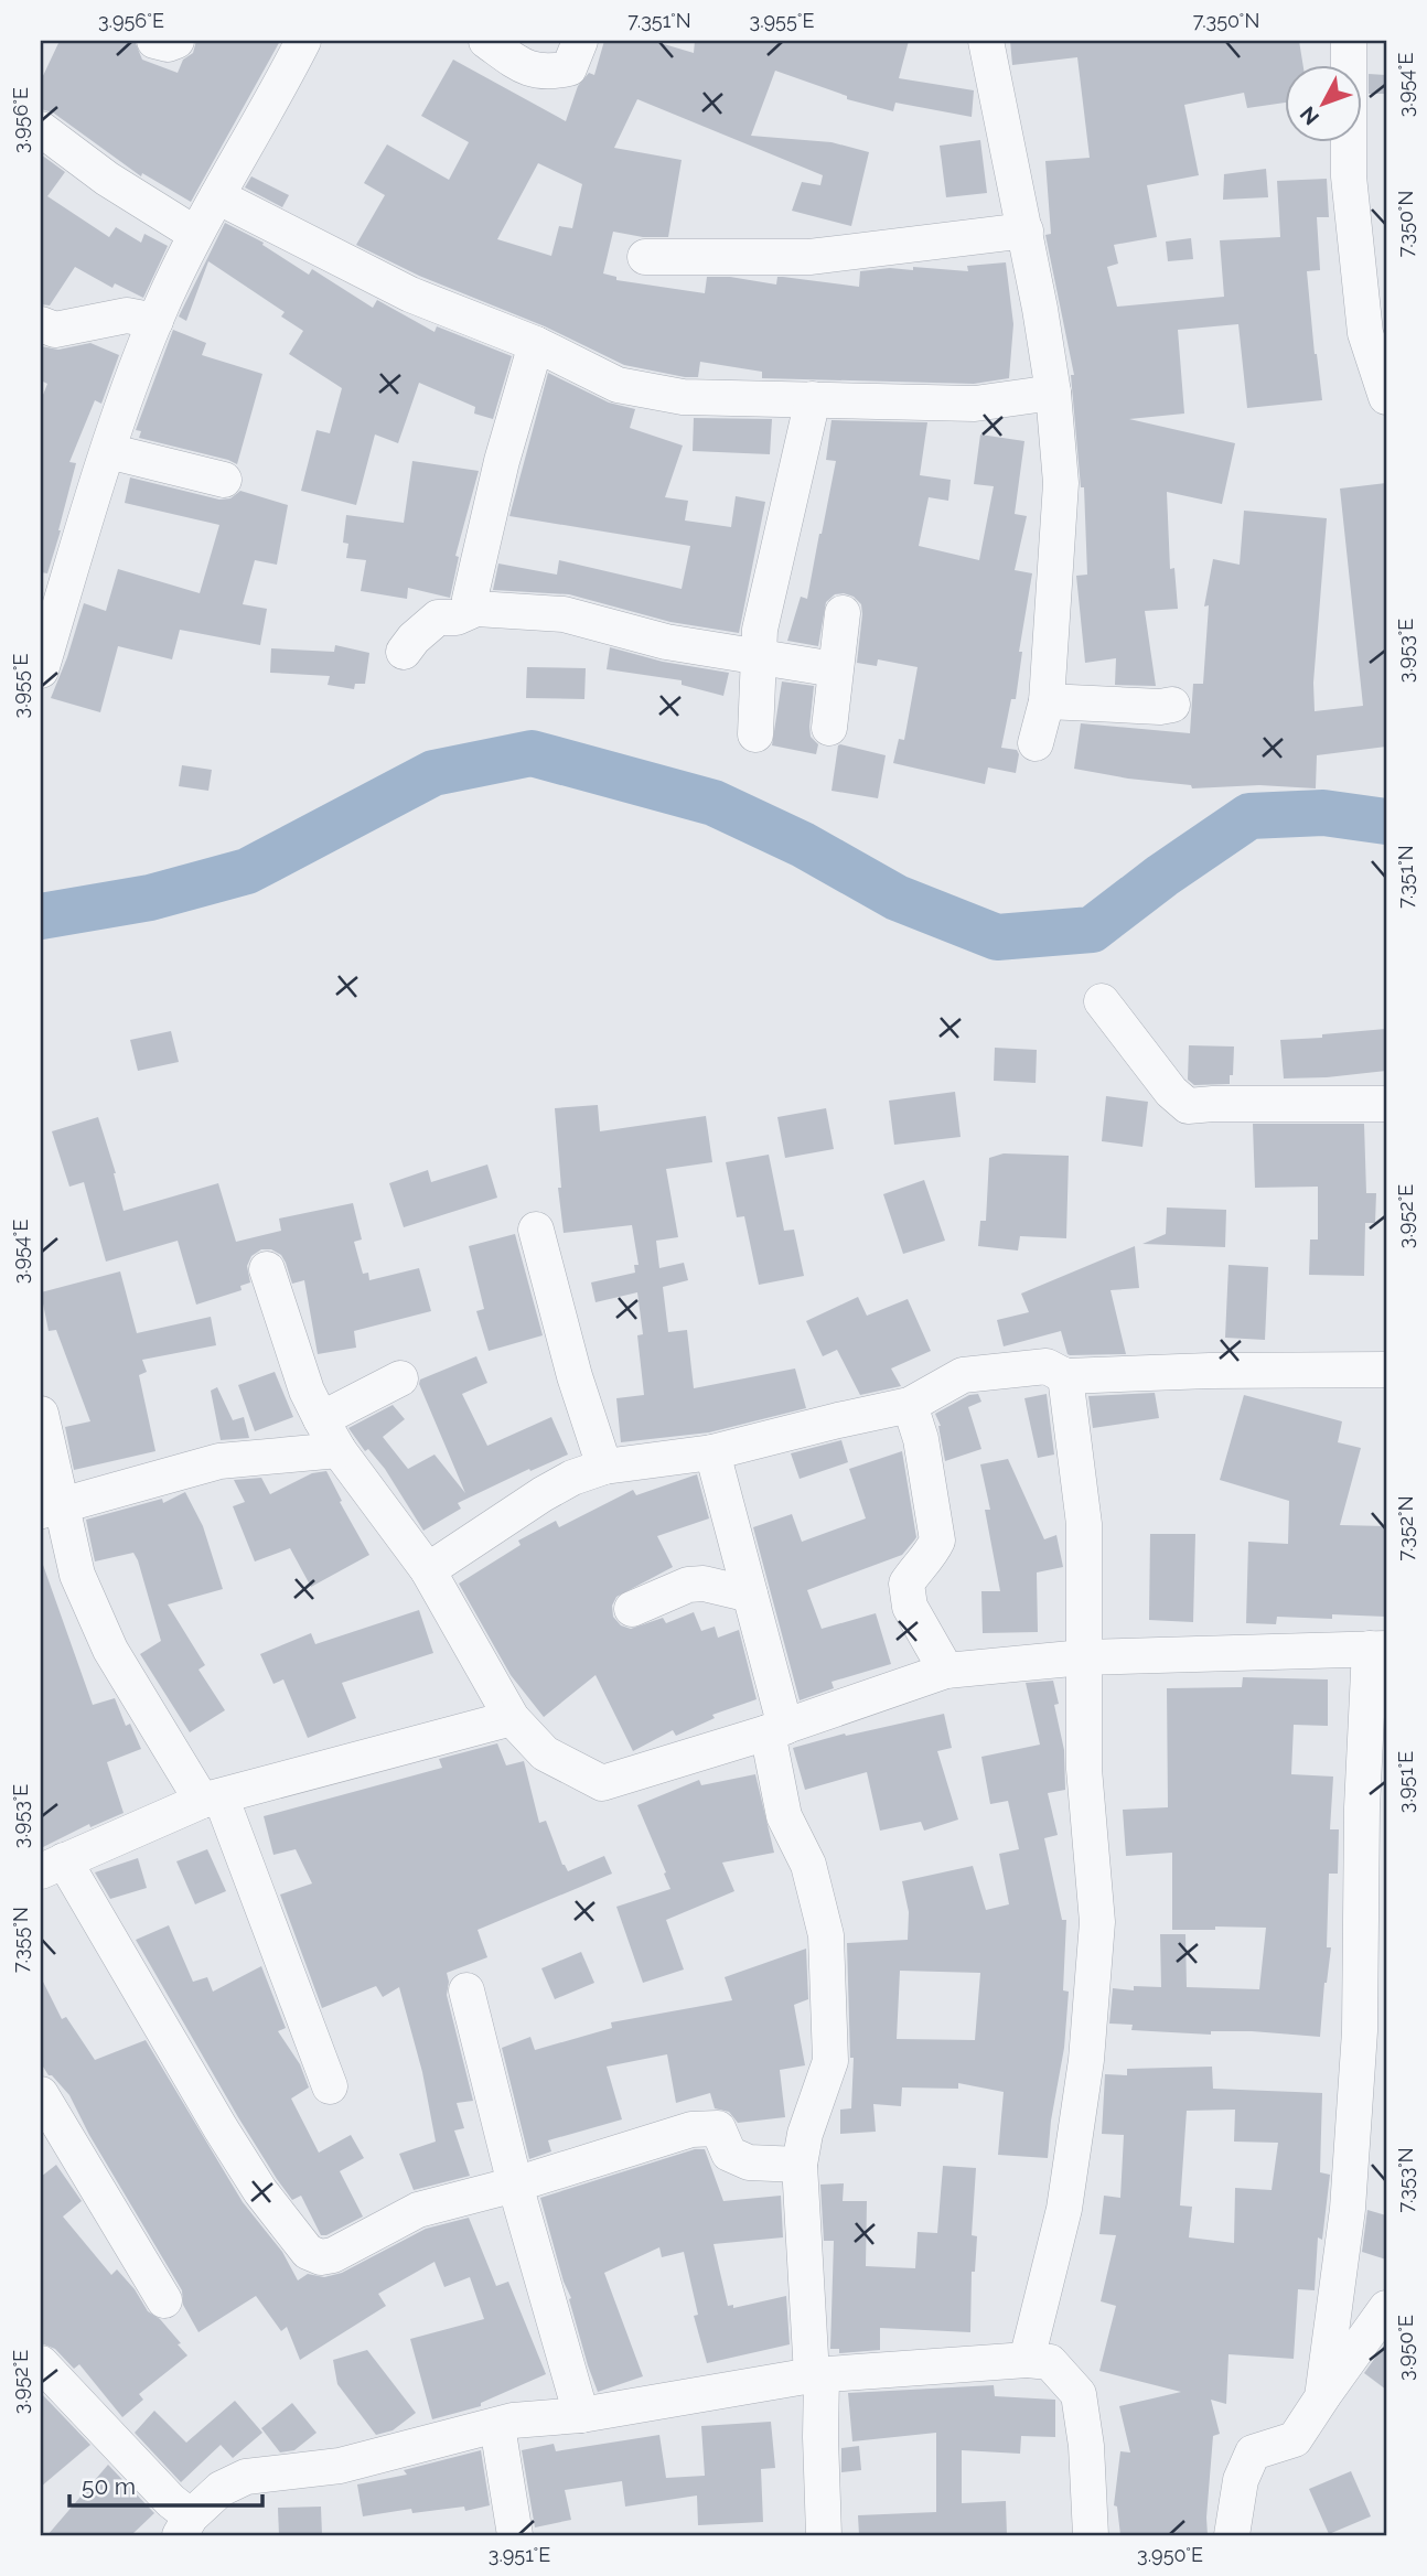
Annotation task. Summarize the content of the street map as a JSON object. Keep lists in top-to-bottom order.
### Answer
{
  "scale_bar": "50 m",
  "north": "bottom left",
  "coordinates": [
    "3.956°E",
    "7.351°N",
    "3.955°E",
    "7.350°N",
    "3.954°E",
    "3.953°E",
    "3.952°E",
    "7.352°N",
    "3.951°E",
    "7.355°N",
    "7.353°N",
    "3.950°E"
  ]
}
